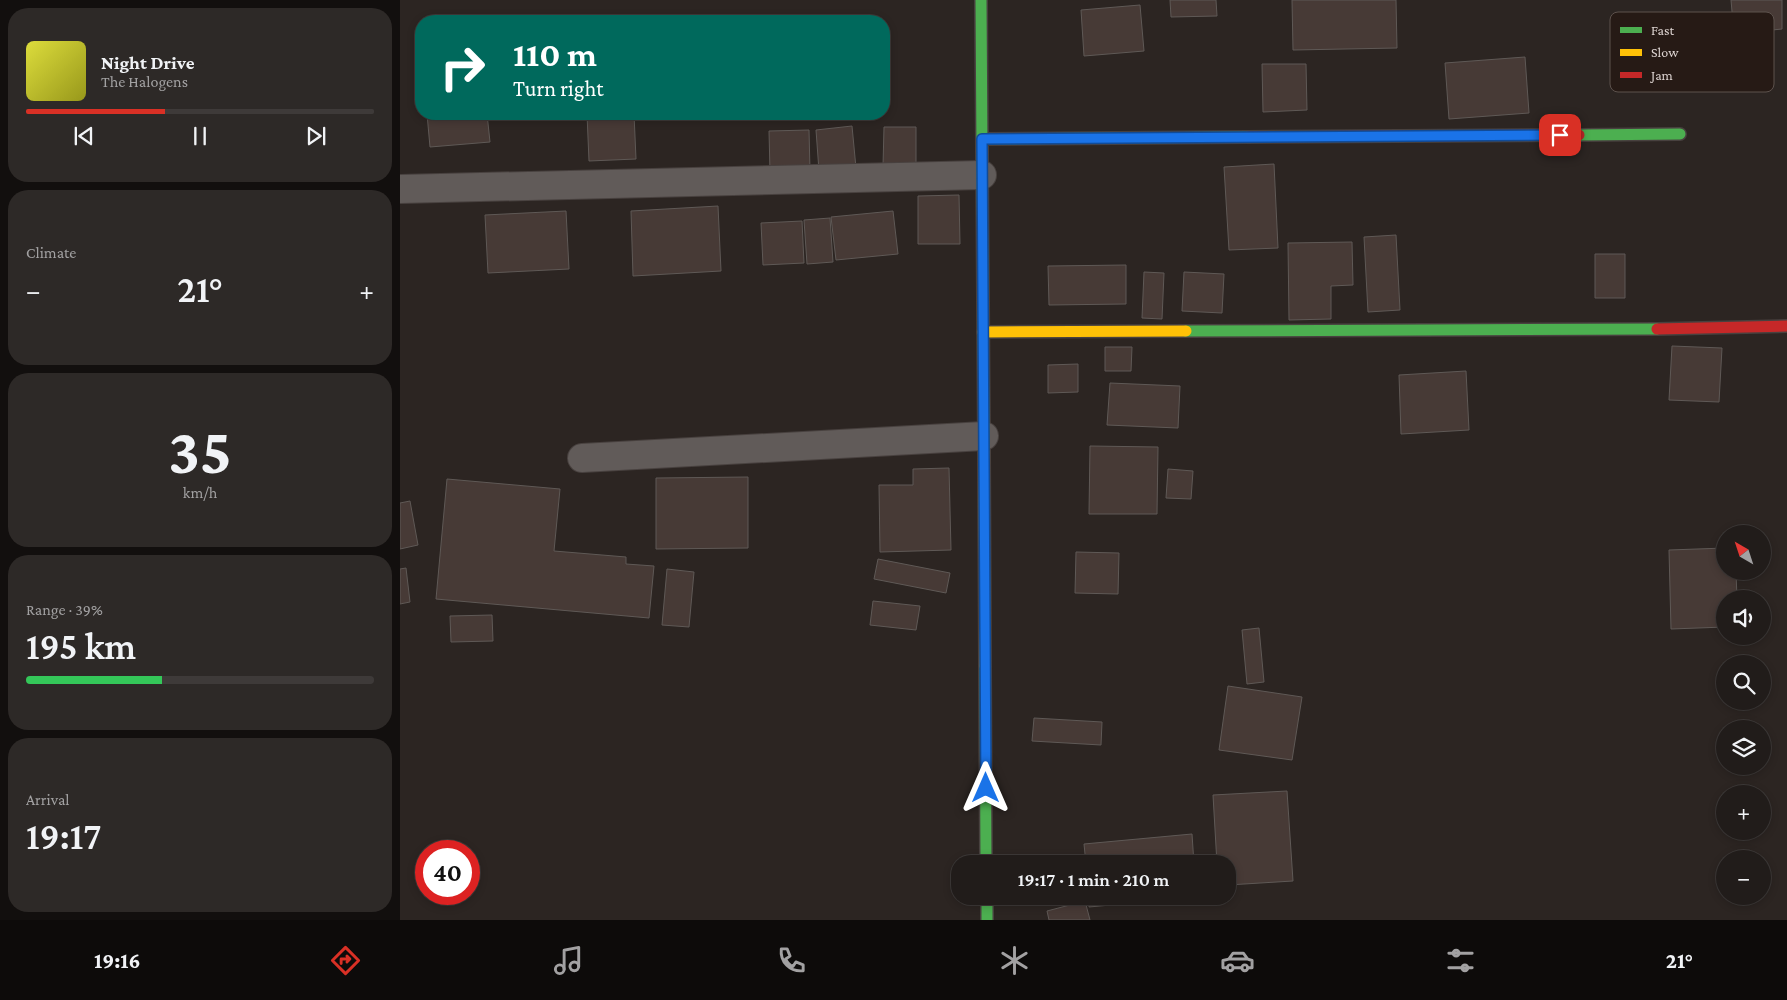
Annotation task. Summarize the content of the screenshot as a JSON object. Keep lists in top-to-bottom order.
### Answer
{
  "legend": ["Fast", "Slow", "Jam"],
  "north": "top left",
  "page": {
    "turn": ["110 m", "Turn right"],
    "song": ["Night Drive", "The Halogens"],
    "tile": [
      "Climate",
      ["35", "km/h"],
      ["Range · 39%", "195 km"],
      ["Arrival", "19:17"]
    ],
    "heat": ["−", "21°", "+"],
    "map_buttons": ["+", "−"],
    "limit": "40",
    "trip": "19:17 · 1 min · 210 m",
    "tabs": ["19:16", "21°"]
  }
}
